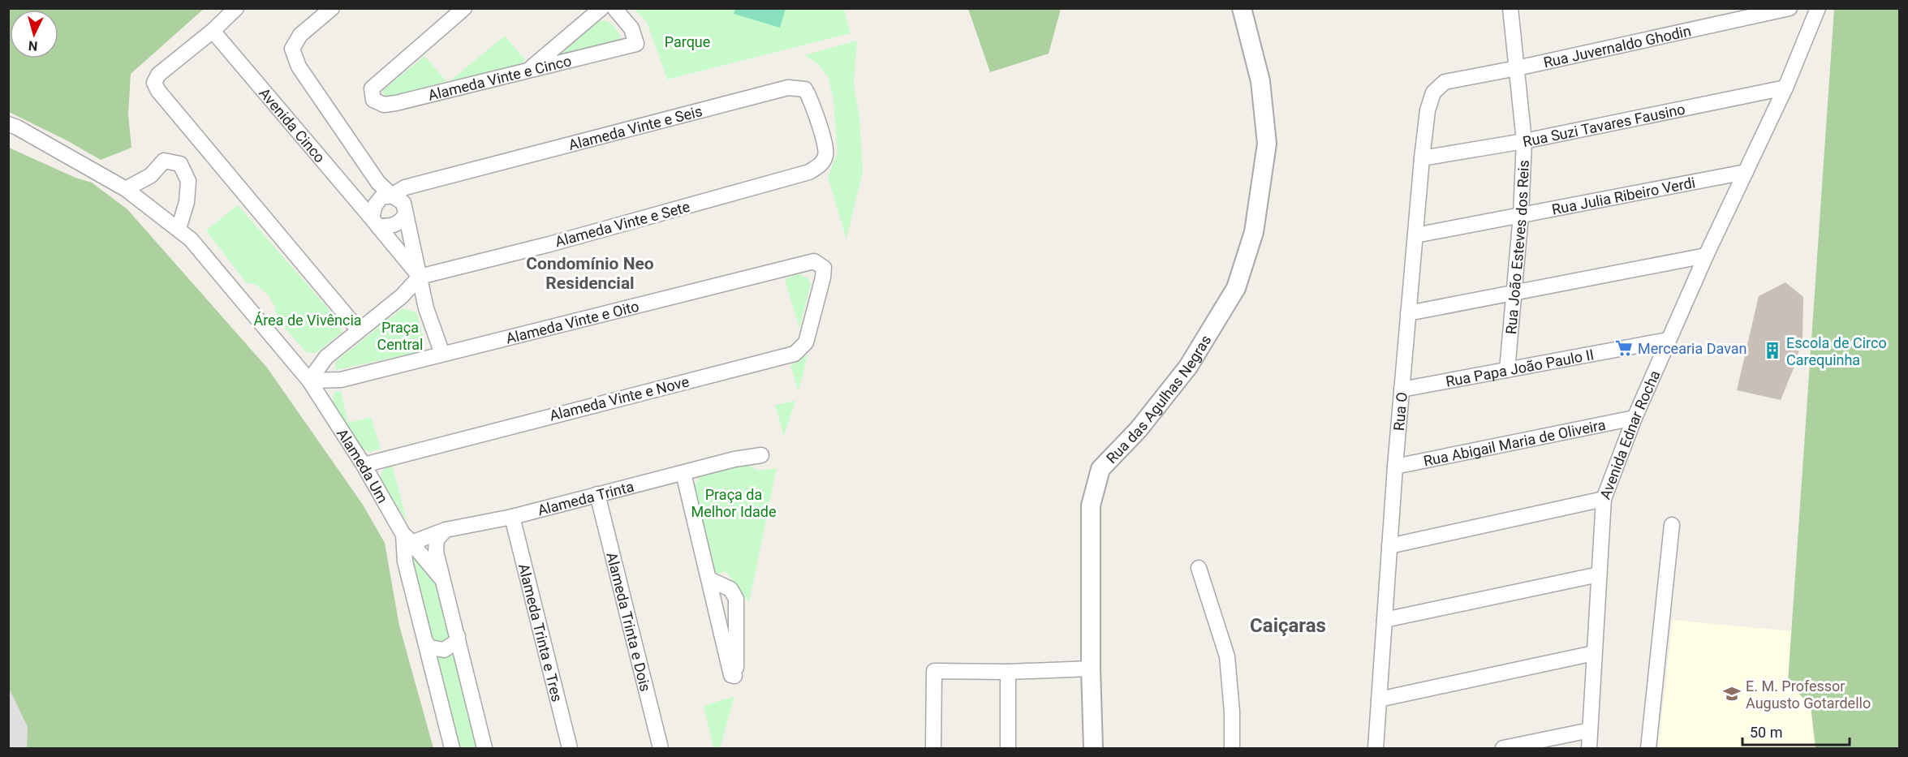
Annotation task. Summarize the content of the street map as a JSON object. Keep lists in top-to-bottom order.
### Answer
{
  "streets": {
    "street": [
      "Rua Juvernaldo Ghodin",
      "Alameda Vinte e Cinco",
      "Rua Suzi Tavares Fausino",
      "Avenida Cinco",
      "Alameda Vinte e Seis",
      "Rua Julia Ribeiro Verdi",
      "Alameda Vinte e Sete",
      "Rua João Esteves dos Reis",
      "Alameda Vinte e Oito",
      "Rua Papa João Paulo II",
      "Alameda Vinte e Nove",
      "Rua das Agulhas Negras",
      "Rua O",
      "Avenida Ednar Rocha",
      "Rua Abigail Maria de Oliveira",
      "Alameda Um",
      "Alameda Trinta",
      "Alameda Trinta e Dois",
      "Alameda Trinta e Tres"
    ]
  },
  "crossings": [
    ["Rua Juvernaldo Ghodin", "Rua João Esteves dos Reis"],
    ["Rua Juvernaldo Ghodin", "Rua O"],
    ["Rua Suzi Tavares Fausino", "Rua João Esteves dos Reis"],
    ["Rua Suzi Tavares Fausino", "Rua O"],
    ["Rua Suzi Tavares Fausino", "Avenida Ednar Rocha"],
    ["Avenida Cinco", "Alameda Vinte e Seis"],
    ["Avenida Cinco", "Alameda Vinte e Sete"],
    ["Alameda Vinte e Seis", "Alameda Vinte e Sete"],
    ["Rua Julia Ribeiro Verdi", "Rua João Esteves dos Reis"],
    ["Rua Julia Ribeiro Verdi", "Rua O"],
    ["Rua Julia Ribeiro Verdi", "Avenida Ednar Rocha"],
    ["Rua João Esteves dos Reis", "Rua Papa João Paulo II"],
    ["Alameda Vinte e Oito", "Alameda Vinte e Nove"],
    ["Alameda Vinte e Oito", "Alameda Um"],
    ["Rua Papa João Paulo II", "Rua O"],
    ["Rua Papa João Paulo II", "Avenida Ednar Rocha"],
    ["Alameda Vinte e Nove", "Alameda Um"],
    ["Rua O", "Rua Abigail Maria de Oliveira"],
    ["Avenida Ednar Rocha", "Rua Abigail Maria de Oliveira"],
    ["Alameda Um", "Alameda Trinta"],
    ["Alameda Trinta", "Alameda Trinta e Dois"],
    ["Alameda Trinta", "Alameda Trinta e Tres"]
  ],
  "districts": ["Condomínio Neo Residencial", "Caiçaras"],
  "parks": [
    "Parque",
    "Área de Vivência",
    "Praça Central",
    "Praça da Melhor Idade"
  ],
  "places": {
    "supermarket": ["Mercearia Davan"],
    "building": ["Escola de Circo Carequinha"],
    "school or university": ["E. M. Professor Augusto Gotardello"]
  },
  "scale_bar": "50 m",
  "north": "bottom"
}
